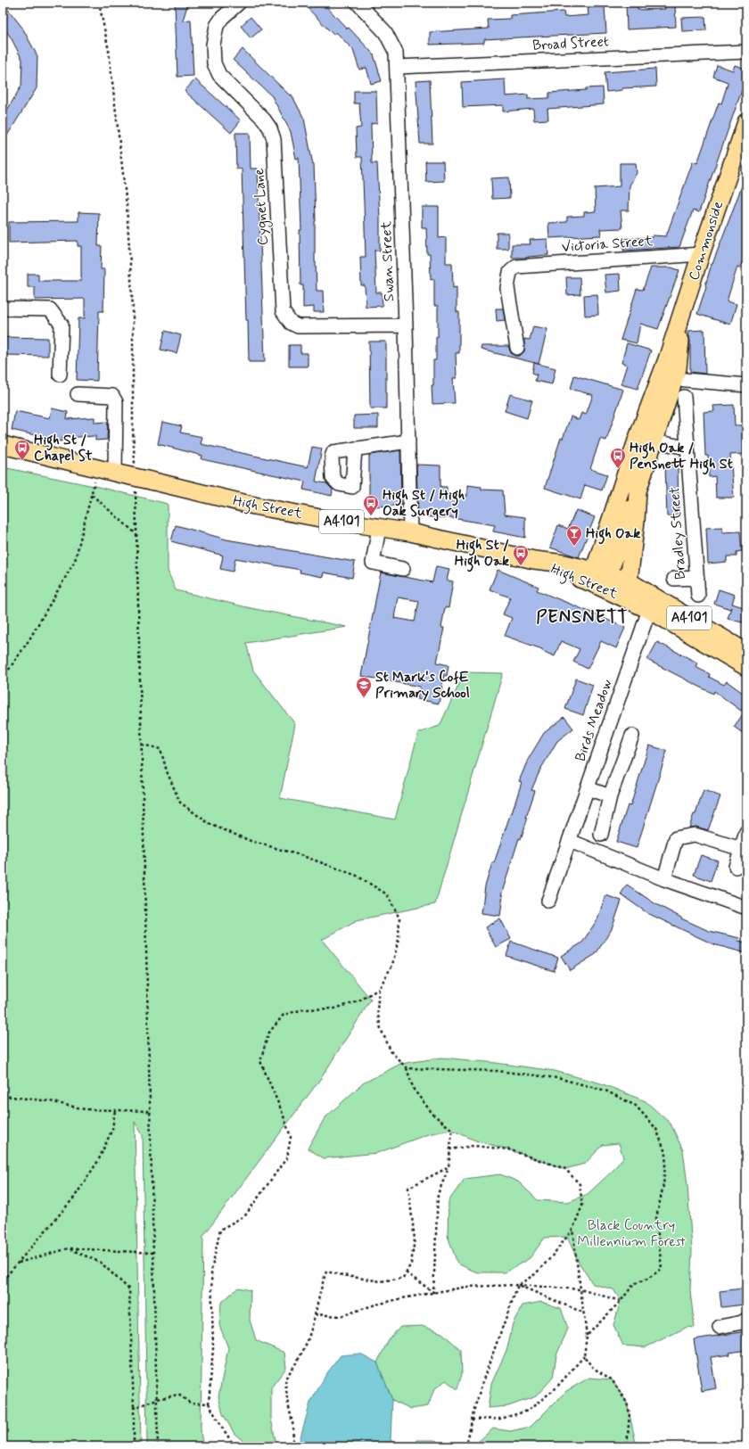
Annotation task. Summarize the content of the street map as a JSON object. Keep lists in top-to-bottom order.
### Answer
{
  "streets": {
    "main road": ["Commonside", "High Street", "A4101"],
    "street": [
      "Broad Street",
      "Cygnet Lane",
      "Victoria Street",
      "Swan Street",
      "Bradley Street",
      "Birds Meadow"
    ]
  },
  "crossings": [
    ["Broad Street", "Swan Street"],
    ["Cygnet Lane", "Swan Street"],
    ["Commonside", "Victoria Street"],
    ["Swan Street", "High Street"],
    ["High Street", "Birds Meadow"]
  ],
  "districts": ["PENSNETT"],
  "parks": ["Black Country Millennium Forest"],
  "places": {
    "bus stop": [
      "High St / Chapel St",
      "High Oak / Pensnett High St",
      "High St / High Oak Surgery",
      "High St / High Oak"
    ],
    "bar": ["High Oak"],
    "school or university": ["St Mark's CofE Primary School"]
  }
}
